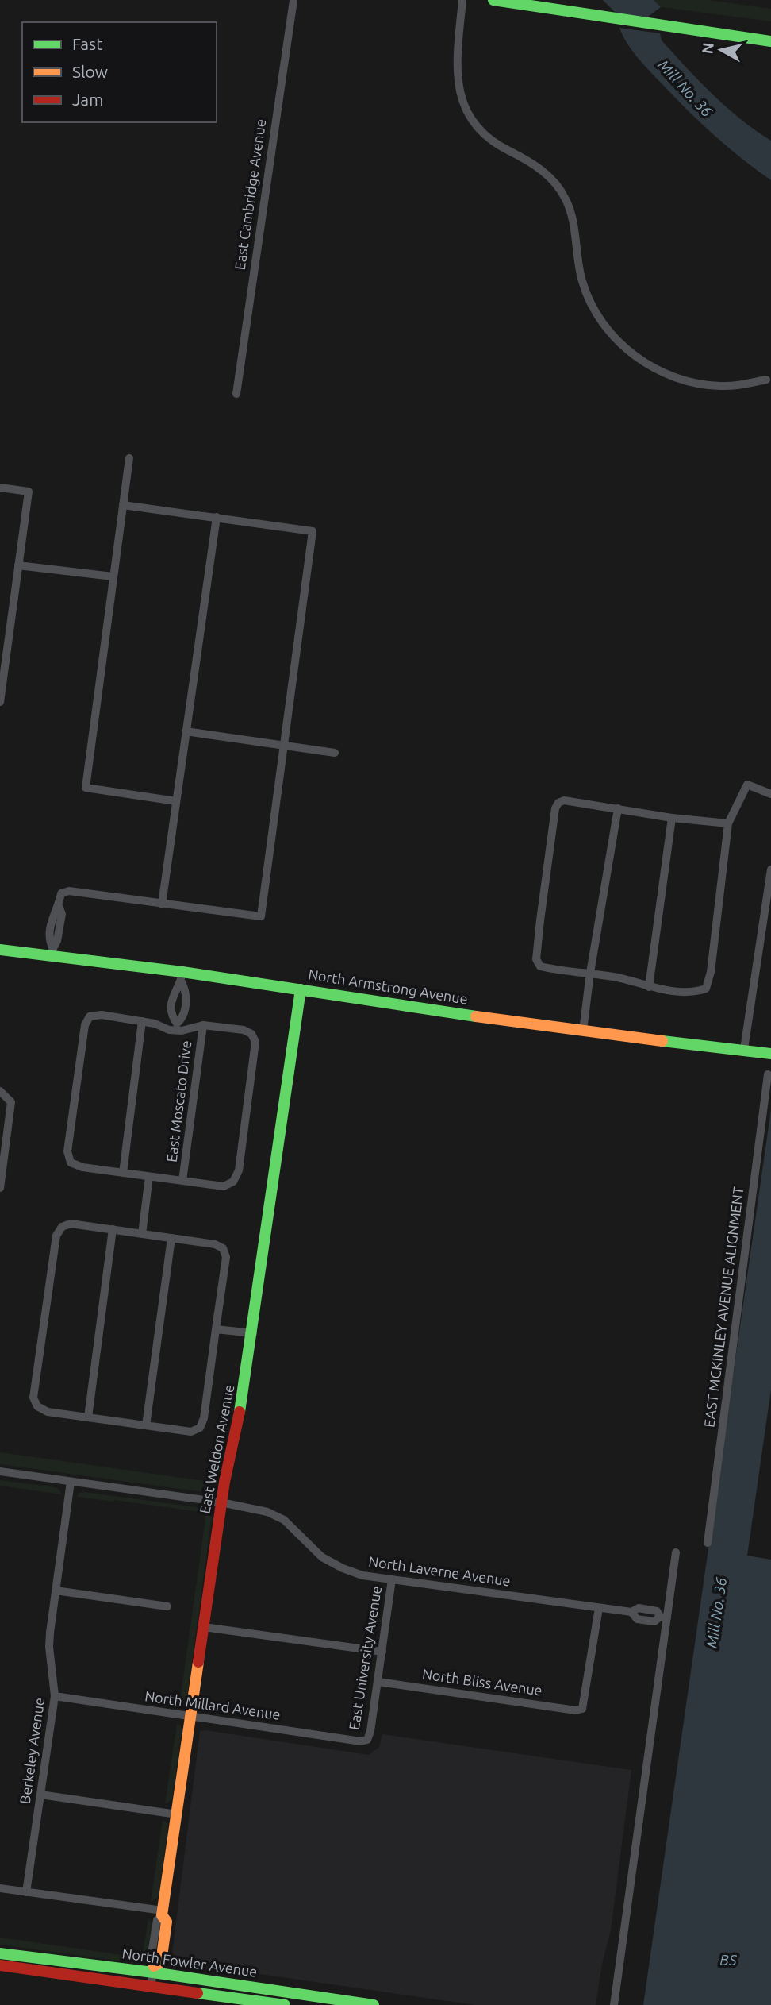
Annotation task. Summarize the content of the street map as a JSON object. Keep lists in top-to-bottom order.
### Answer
{
  "streets": {
    "street": [
      "East Cambridge Avenue",
      "North Armstrong Avenue",
      "East Moscato Drive",
      "EAST MCKINLEY AVENUE ALIGNMENT",
      "East Weldon Avenue",
      "North Laverne Avenue",
      "East University Avenue",
      "North Bliss Avenue",
      "North Millard Avenue",
      "Berkeley Avenue",
      "North Fowler Avenue"
    ]
  },
  "crossings": [
    ["North Armstrong Avenue", "East Weldon Avenue"],
    ["East Weldon Avenue", "North Laverne Avenue"],
    ["East Weldon Avenue", "North Millard Avenue"],
    ["East Weldon Avenue", "North Fowler Avenue"],
    ["North Laverne Avenue", "East University Avenue"],
    ["North Laverne Avenue", "North Bliss Avenue"],
    ["North Laverne Avenue", "Berkeley Avenue"],
    ["East University Avenue", "North Bliss Avenue"],
    ["East University Avenue", "North Millard Avenue"],
    ["North Millard Avenue", "Berkeley Avenue"]
  ],
  "water": ["Mill No. 36", "BS"],
  "legend": ["Fast", "Slow", "Jam"],
  "north": "left"
}
